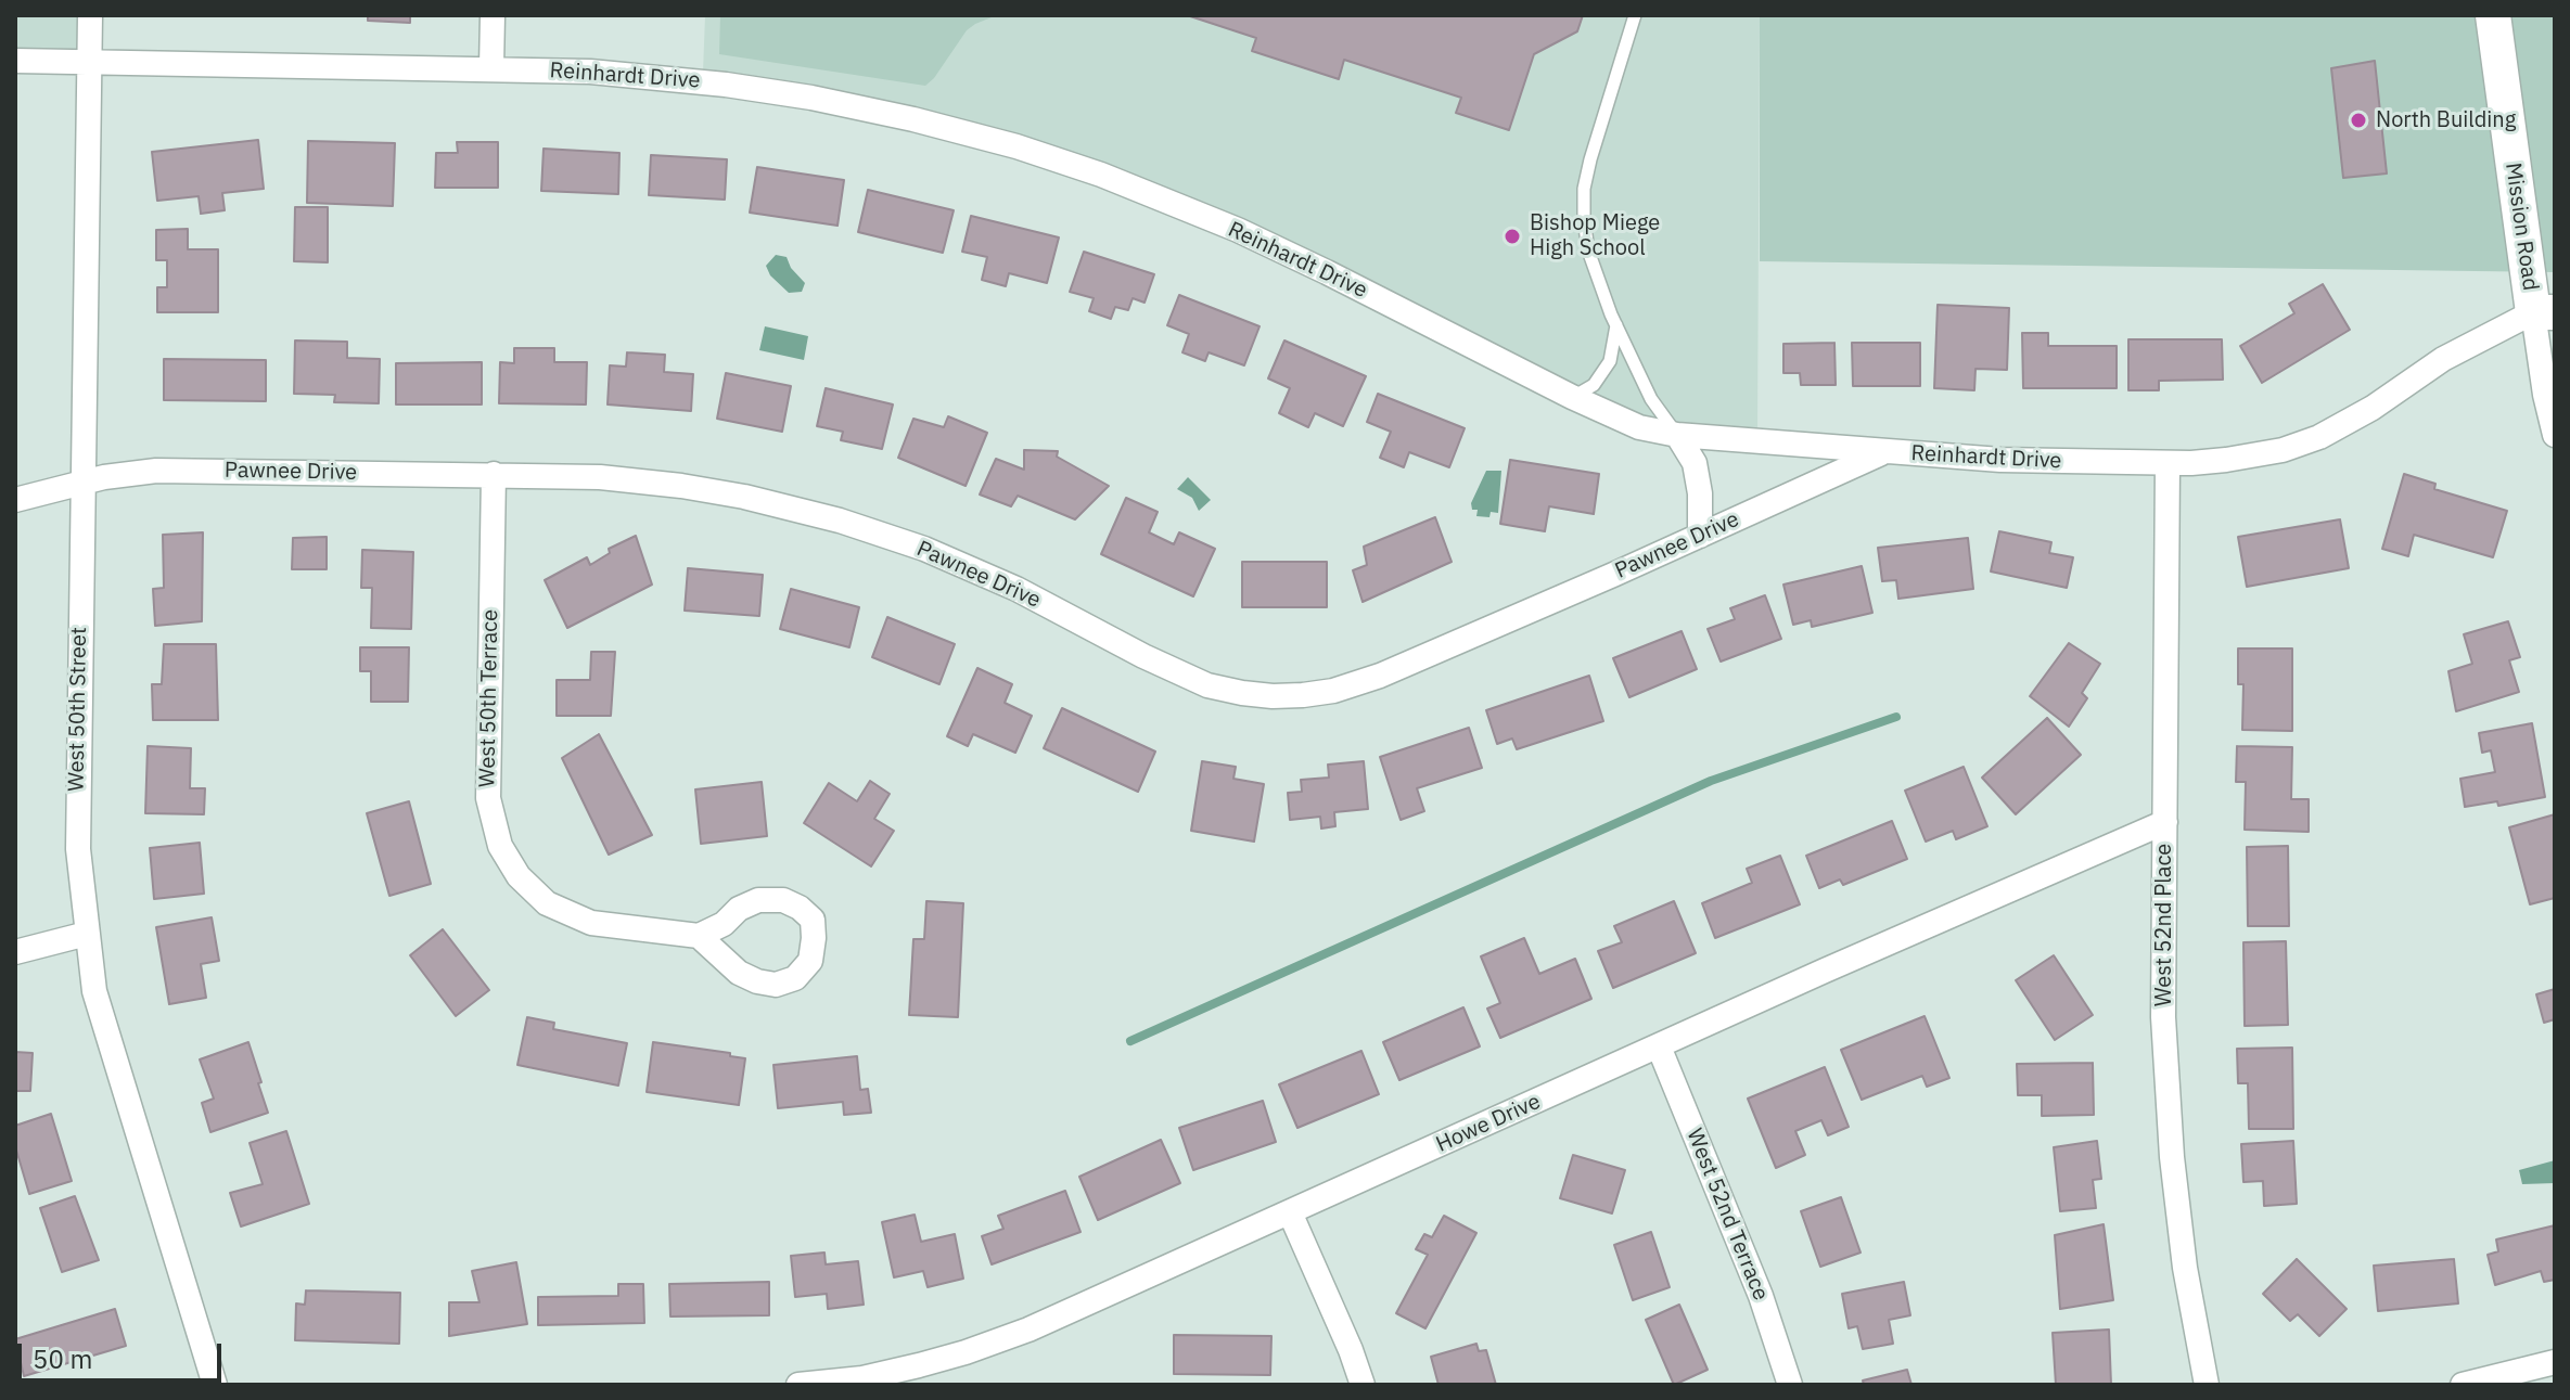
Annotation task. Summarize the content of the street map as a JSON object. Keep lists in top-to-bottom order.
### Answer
{
  "streets": {
    "main road": ["Mission Road"],
    "street": [
      "Reinhardt Drive",
      "Pawnee Drive",
      "West 50th Terrace",
      "West 50th Street",
      "West 52nd Place",
      "Howe Drive",
      "West 52nd Terrace"
    ]
  },
  "crossings": [
    ["Reinhardt Drive", "Mission Road"],
    ["Reinhardt Drive", "Pawnee Drive"],
    ["Reinhardt Drive", "West 50th Street"],
    ["Reinhardt Drive", "West 52nd Place"],
    ["Pawnee Drive", "West 50th Terrace"],
    ["Pawnee Drive", "West 50th Street"],
    ["West 52nd Place", "Howe Drive"],
    ["Howe Drive", "West 52nd Terrace"]
  ],
  "places": ["North Building", "Bishop Miege High School"],
  "scale_bar": "50 m"
}
